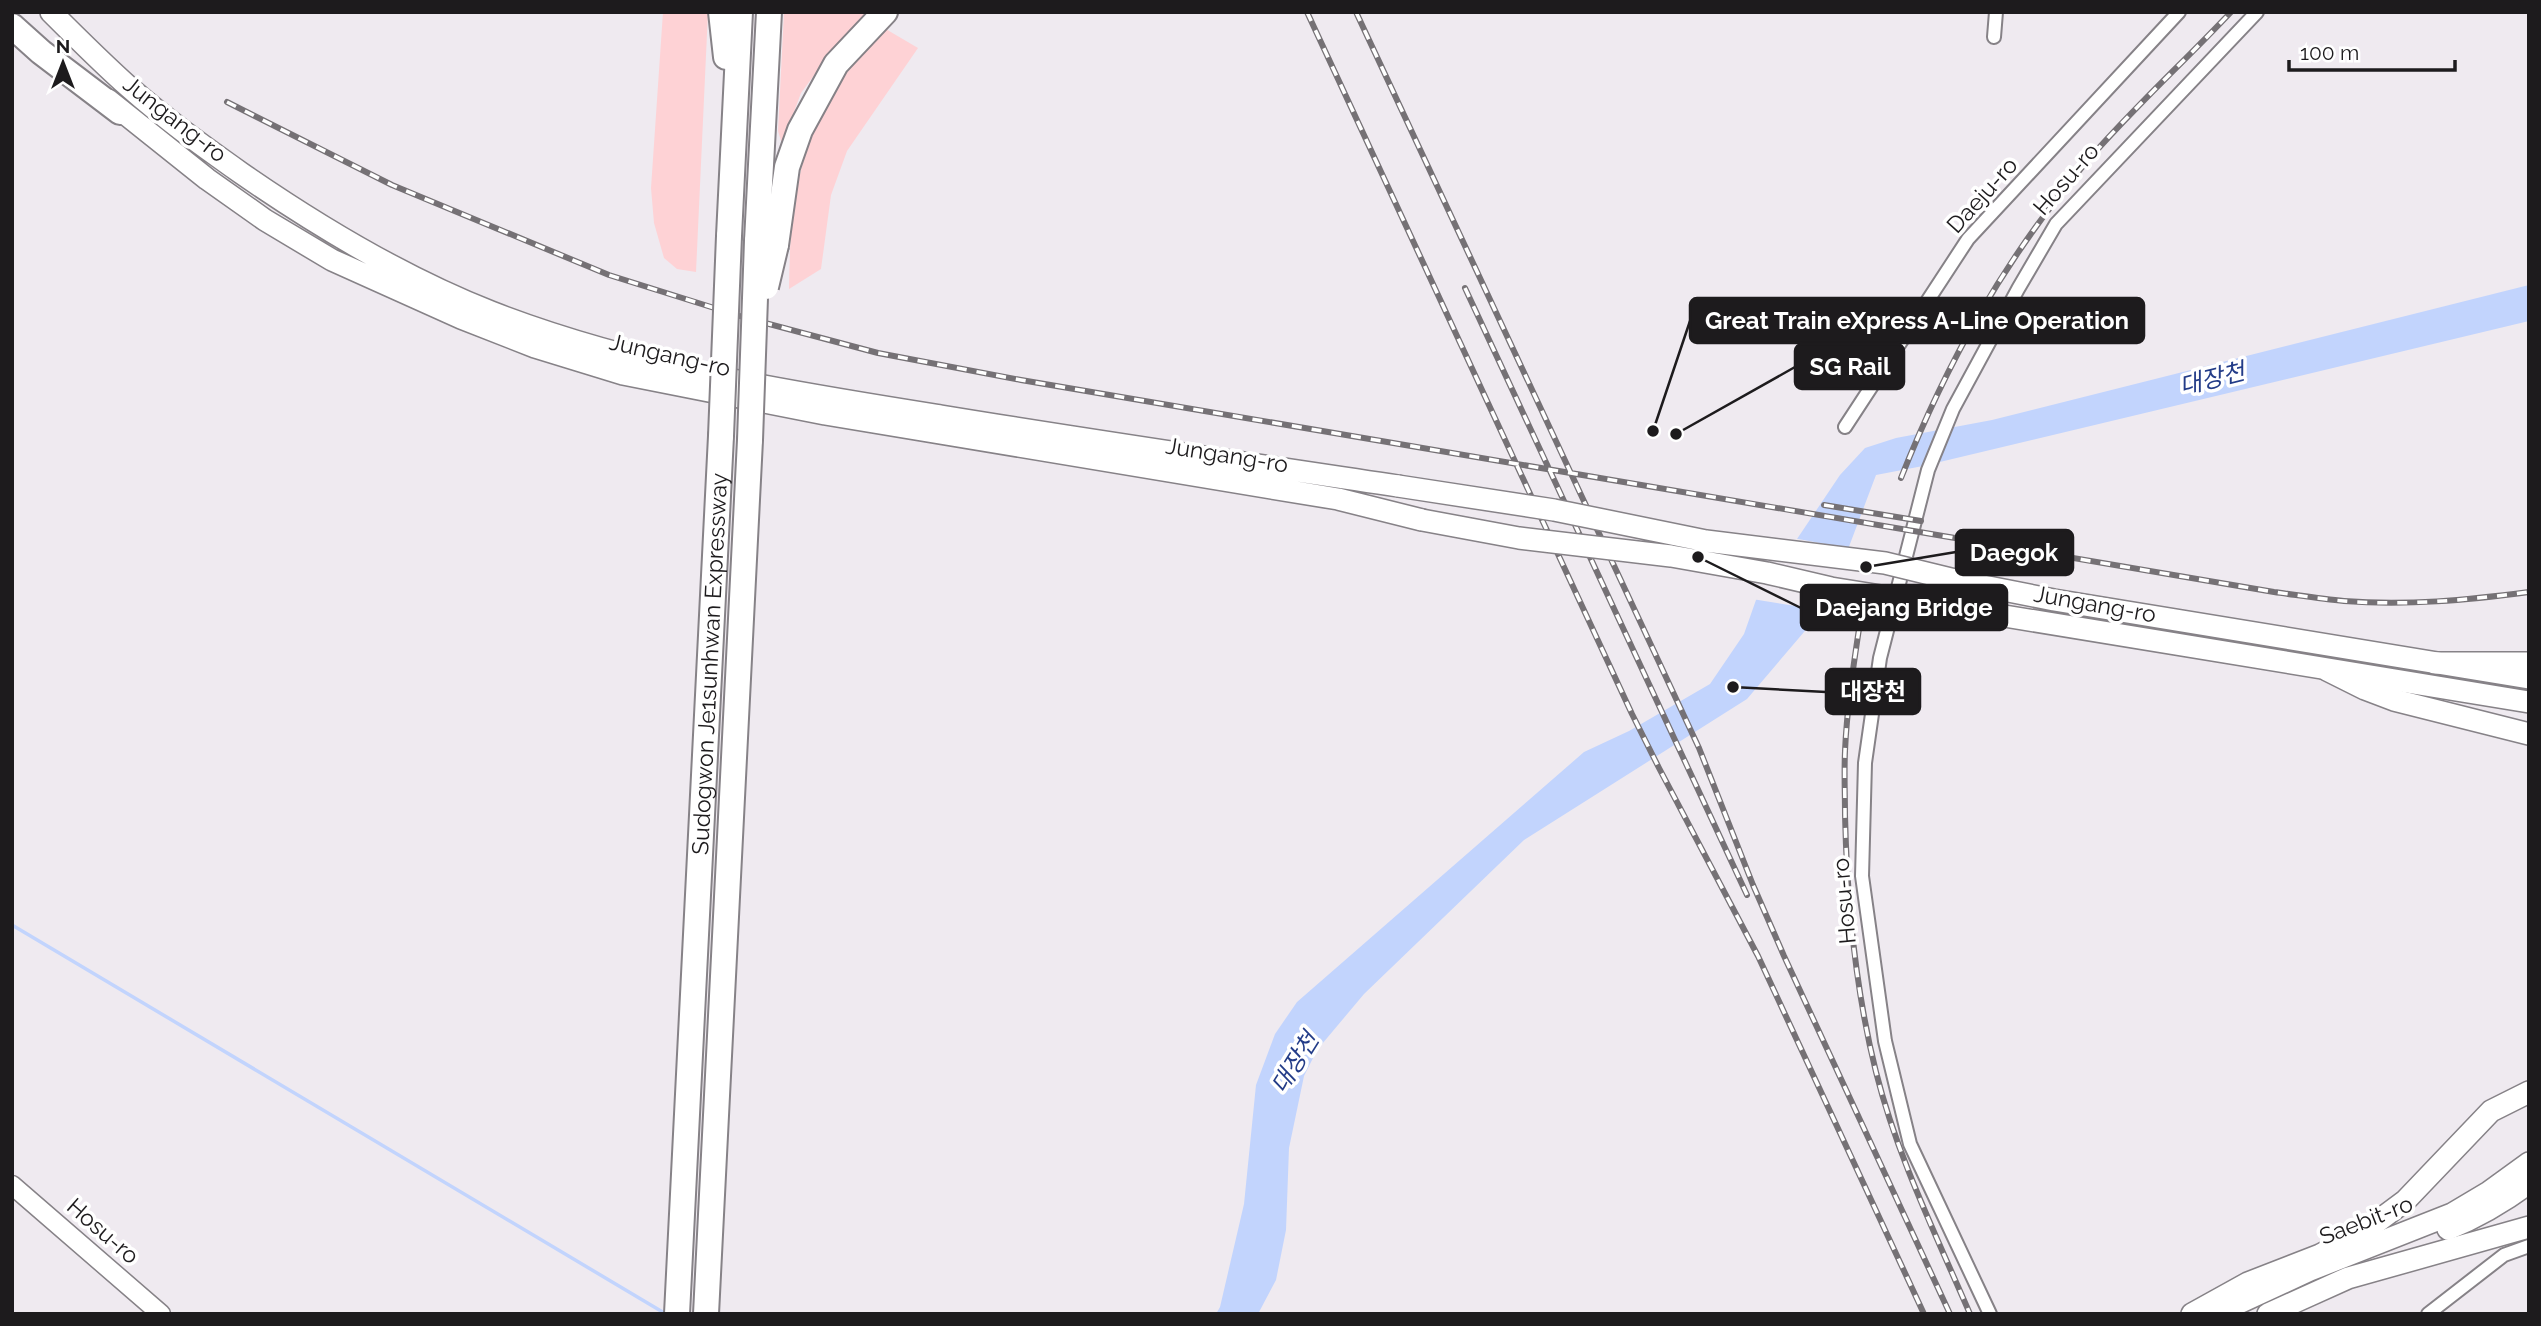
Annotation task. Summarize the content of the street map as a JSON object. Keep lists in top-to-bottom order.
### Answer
{
  "streets": {
    "highway": ["Sudogwon Je1sunhwan Expressway"],
    "main road": ["Jungang-ro", "Hosu-ro", "Saebit-ro"],
    "street": ["Daeju-ro"]
  },
  "water": ["대장천"],
  "places": [
    "Great Train eXpress A-Line Operation",
    "SG Rail",
    "Daejang Bridge",
    "Daegok",
    "대장천"
  ],
  "scale_bar": "100 m",
  "north": "top"
}
